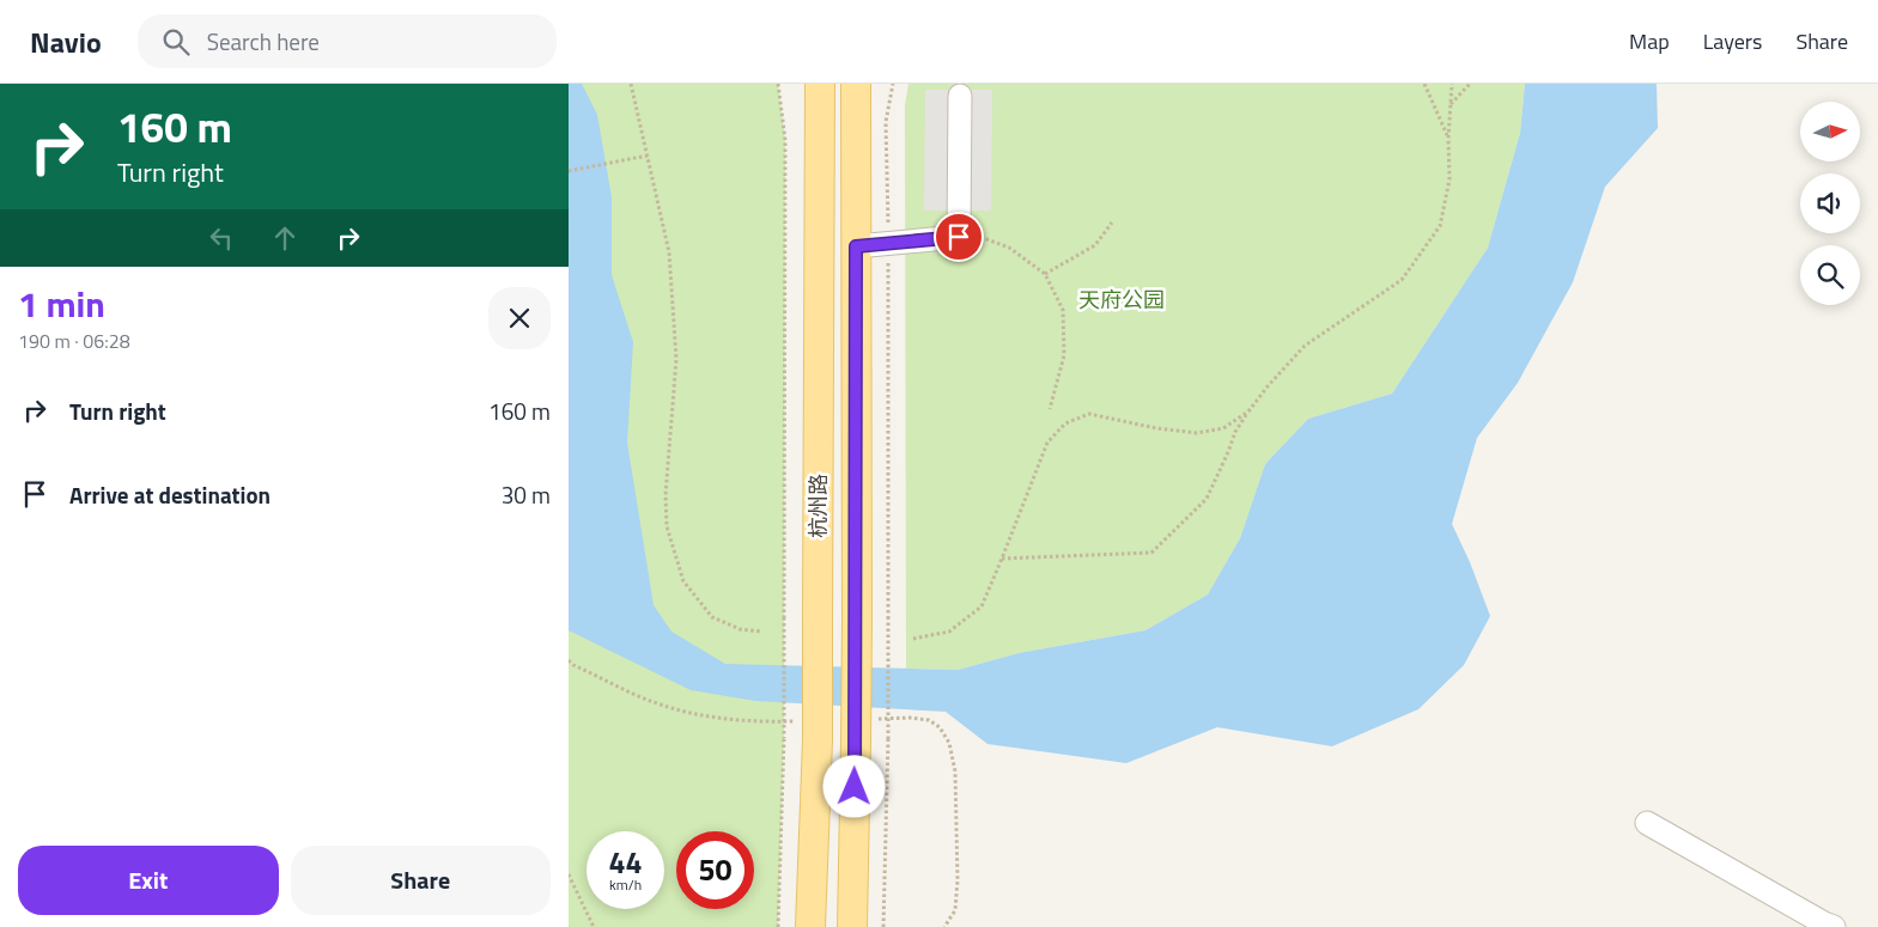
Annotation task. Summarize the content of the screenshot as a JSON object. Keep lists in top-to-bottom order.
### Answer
{
  "streets": {
    "main road": ["杭州路"]
  },
  "parks": ["天府公园"],
  "north": "right",
  "page": {
    "header": "Navio",
    "search": "Search here",
    "nav": ["Map", "Layers", "Share"],
    "turn": ["160 m", "Turn right"],
    "heading": ["1 min", "190 m · 06:28"],
    "list": [
      {
        "name": "Turn right",
        "value": "160 m"
      },
      {
        "name": "Arrive at destination",
        "value": "30 m"
      }
    ],
    "speed": "44 km/h",
    "limit": "50",
    "buttons": ["Exit", "Share"]
  }
}
